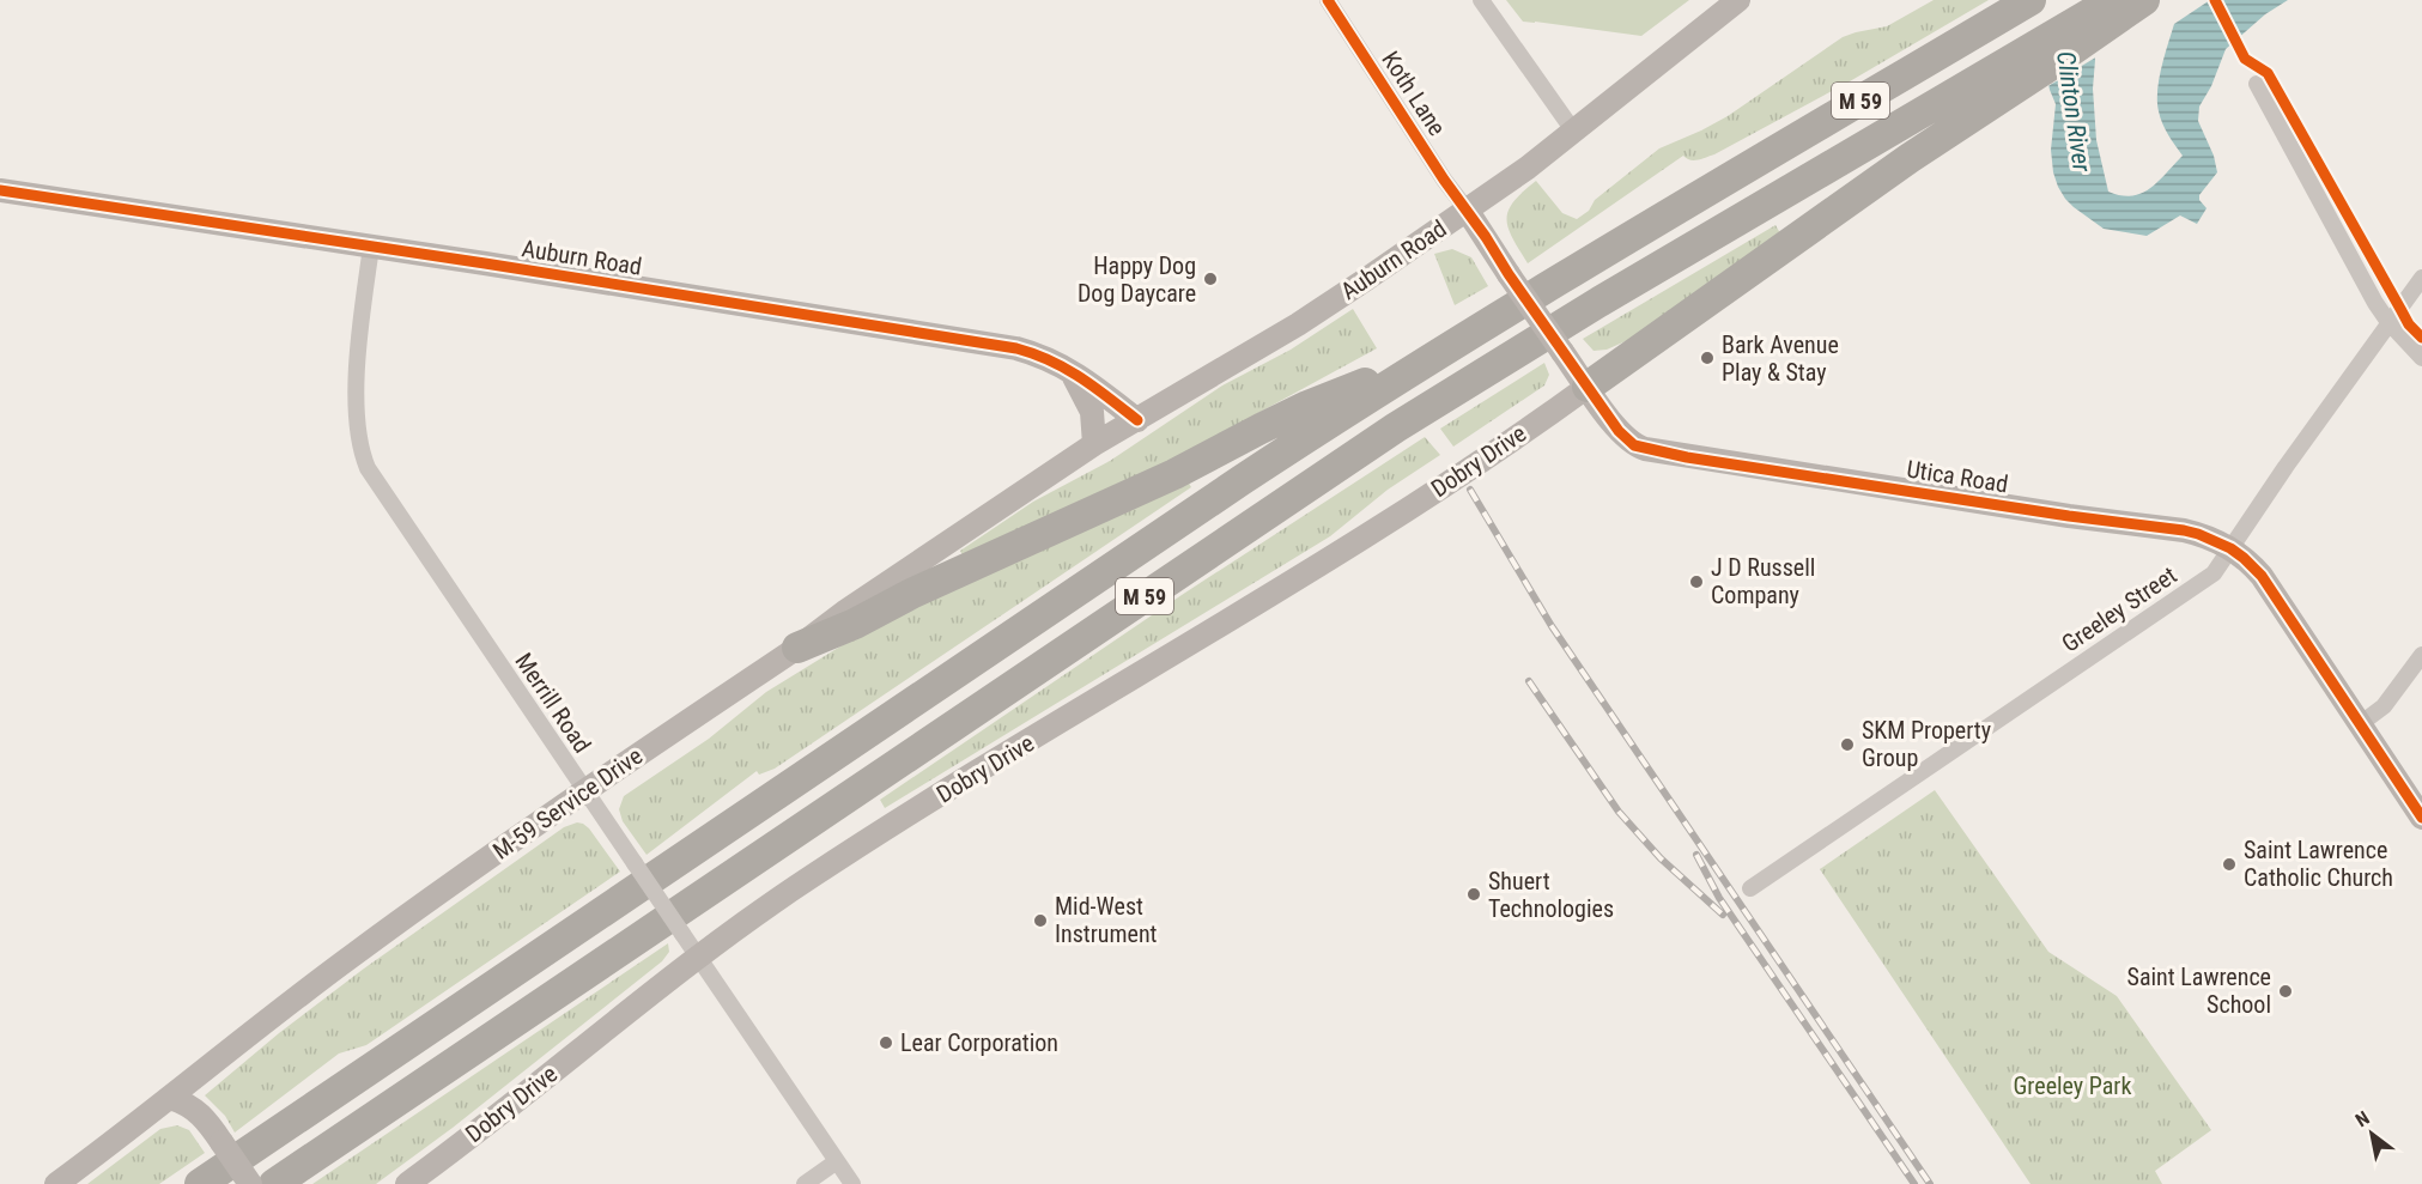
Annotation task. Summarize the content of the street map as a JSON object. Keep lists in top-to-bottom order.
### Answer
{
  "streets": {
    "highway": ["M 59"],
    "street": [
      "Koth Lane",
      "Auburn Road",
      "Dobry Drive",
      "Utica Road",
      "Greeley Street",
      "Merrill Road",
      "M-59 Service Drive"
    ]
  },
  "crossings": [
    ["Koth Lane", "Auburn Road"],
    ["Koth Lane", "Utica Road"],
    ["Auburn Road", "Utica Road"],
    ["Auburn Road", "Merrill Road"],
    ["Auburn Road", "M-59 Service Drive"],
    ["Dobry Drive", "Utica Road"],
    ["Dobry Drive", "Merrill Road"],
    ["Utica Road", "Greeley Street"],
    ["Merrill Road", "M-59 Service Drive"]
  ],
  "water": ["Clinton River"],
  "parks": ["Greeley Park"],
  "places": [
    "Happy Dog Dog Daycare",
    "Bark Avenue Play & Stay",
    "J D Russell Company",
    "SKM Property Group",
    "Saint Lawrence Catholic Church",
    "Shuert Technologies",
    "Mid-West Instrument",
    "Saint Lawrence School",
    "Lear Corporation"
  ],
  "north": "top left"
}
